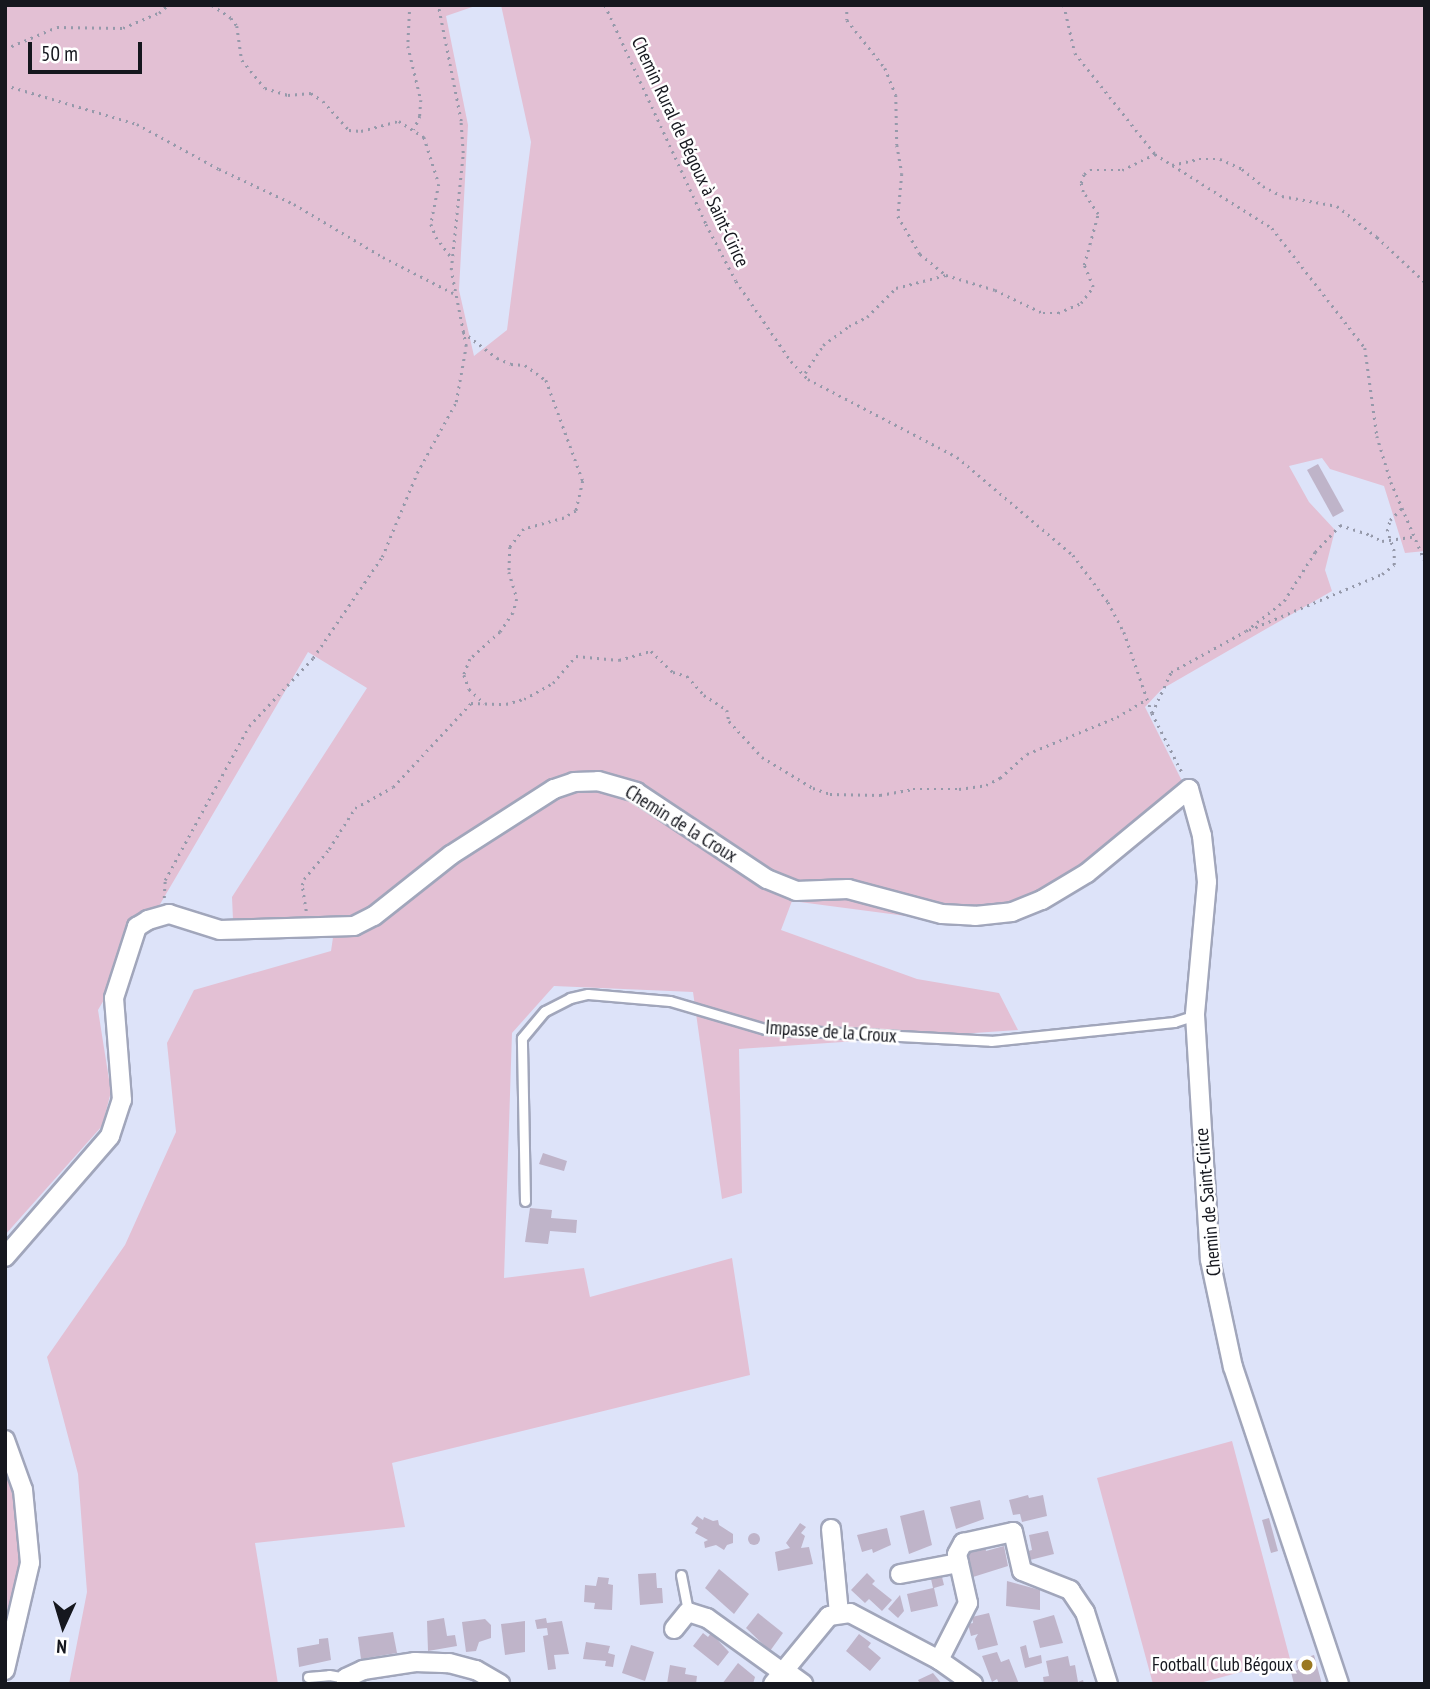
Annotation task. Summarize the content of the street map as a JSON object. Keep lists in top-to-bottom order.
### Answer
{
  "streets": {
    "street": ["Chemin de la Croux", "Chemin de Saint-Cirice"],
    "lane": ["Impasse de la Croux"],
    "path": ["Chemin Rural de Bégoux à Saint-Cirice"]
  },
  "crossings": [
    ["Chemin Rural de Bégoux à Saint-Cirice", "Chemin de la Croux"],
    ["Chemin Rural de Bégoux à Saint-Cirice", "Chemin de Saint-Cirice"],
    ["Chemin de la Croux", "Chemin de Saint-Cirice"],
    ["Impasse de la Croux", "Chemin de Saint-Cirice"]
  ],
  "places": ["Football Club Bégoux"],
  "scale_bar": "50 m",
  "north": "bottom"
}
